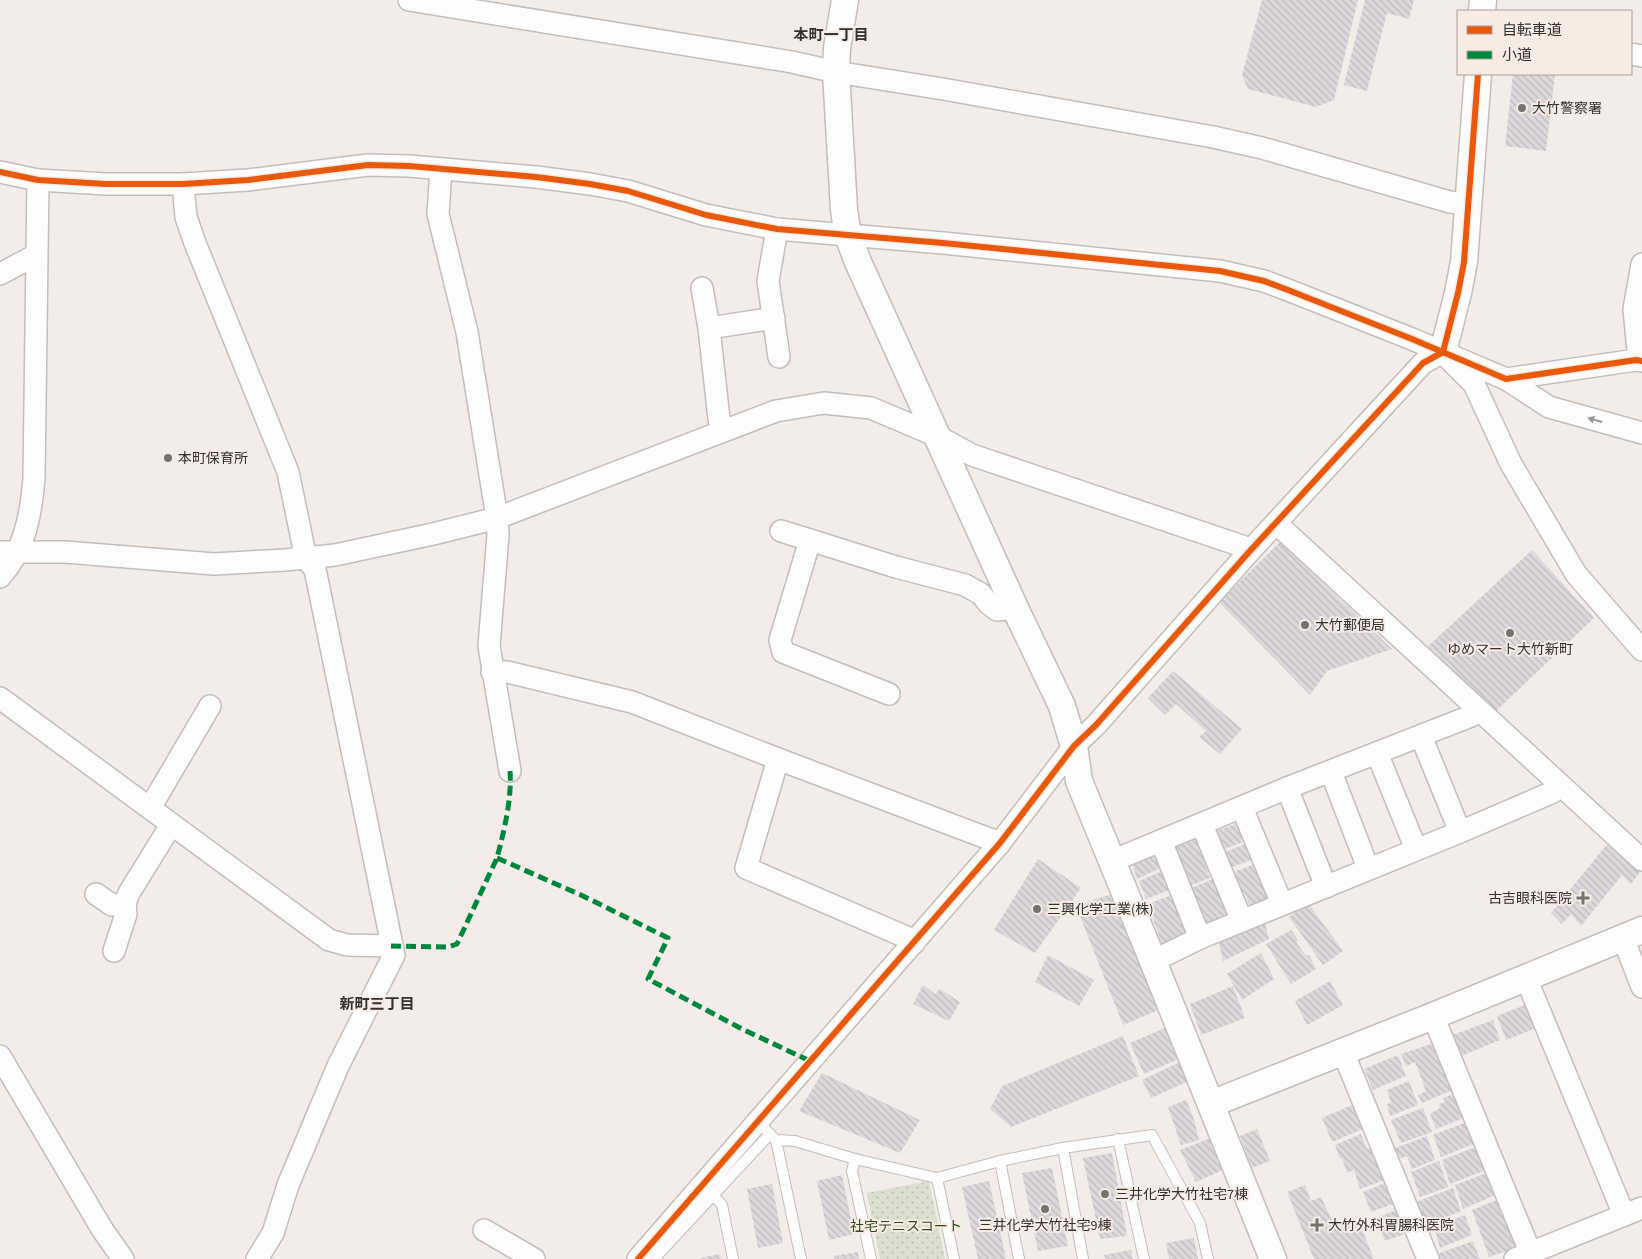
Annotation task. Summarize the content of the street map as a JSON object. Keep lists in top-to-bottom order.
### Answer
{
  "districts": ["本町一丁目", "新町三丁目"],
  "parks": ["社宅テニスコート"],
  "places": {
    "other": [
      "大竹警察署",
      "本町保育所",
      "大竹郵便局",
      "ゆめマート大竹新町",
      "三興化学工業(株)",
      "三井化学大竹社宅7棟",
      "三井化学大竹社宅9棟"
    ],
    "health": ["古吉眼科医院", "大竹外科胃腸科医院"]
  },
  "legend": ["自転車道", "小道"]
}
